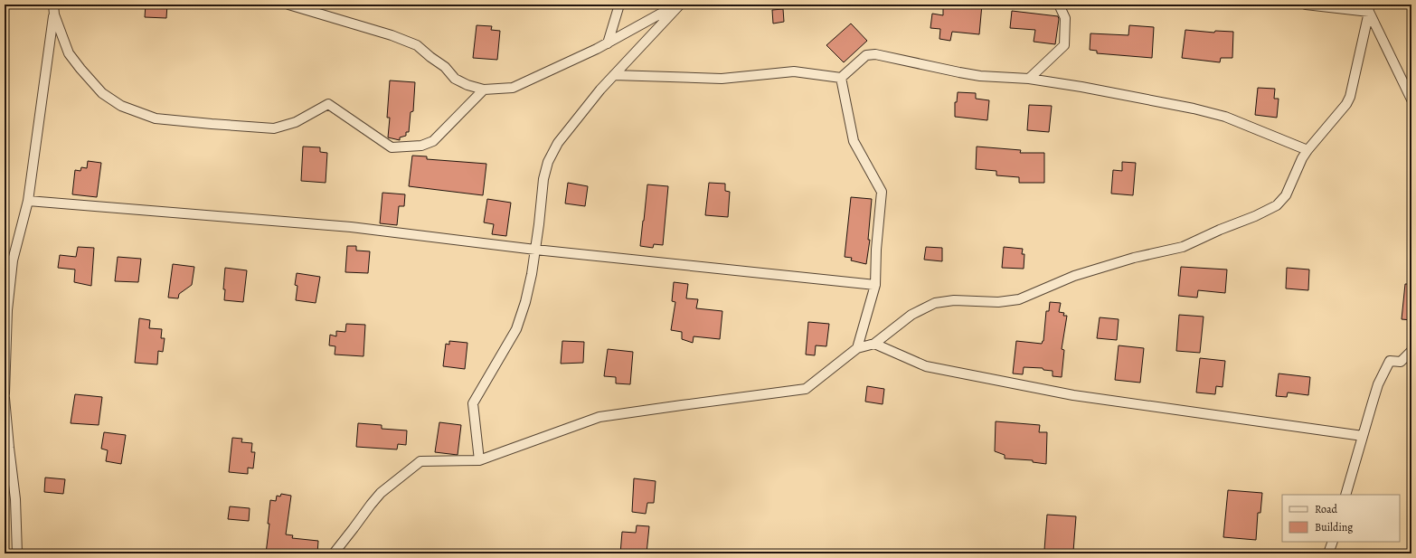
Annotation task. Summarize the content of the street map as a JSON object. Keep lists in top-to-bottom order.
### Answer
{
  "legend": ["Road", "Building"]
}
